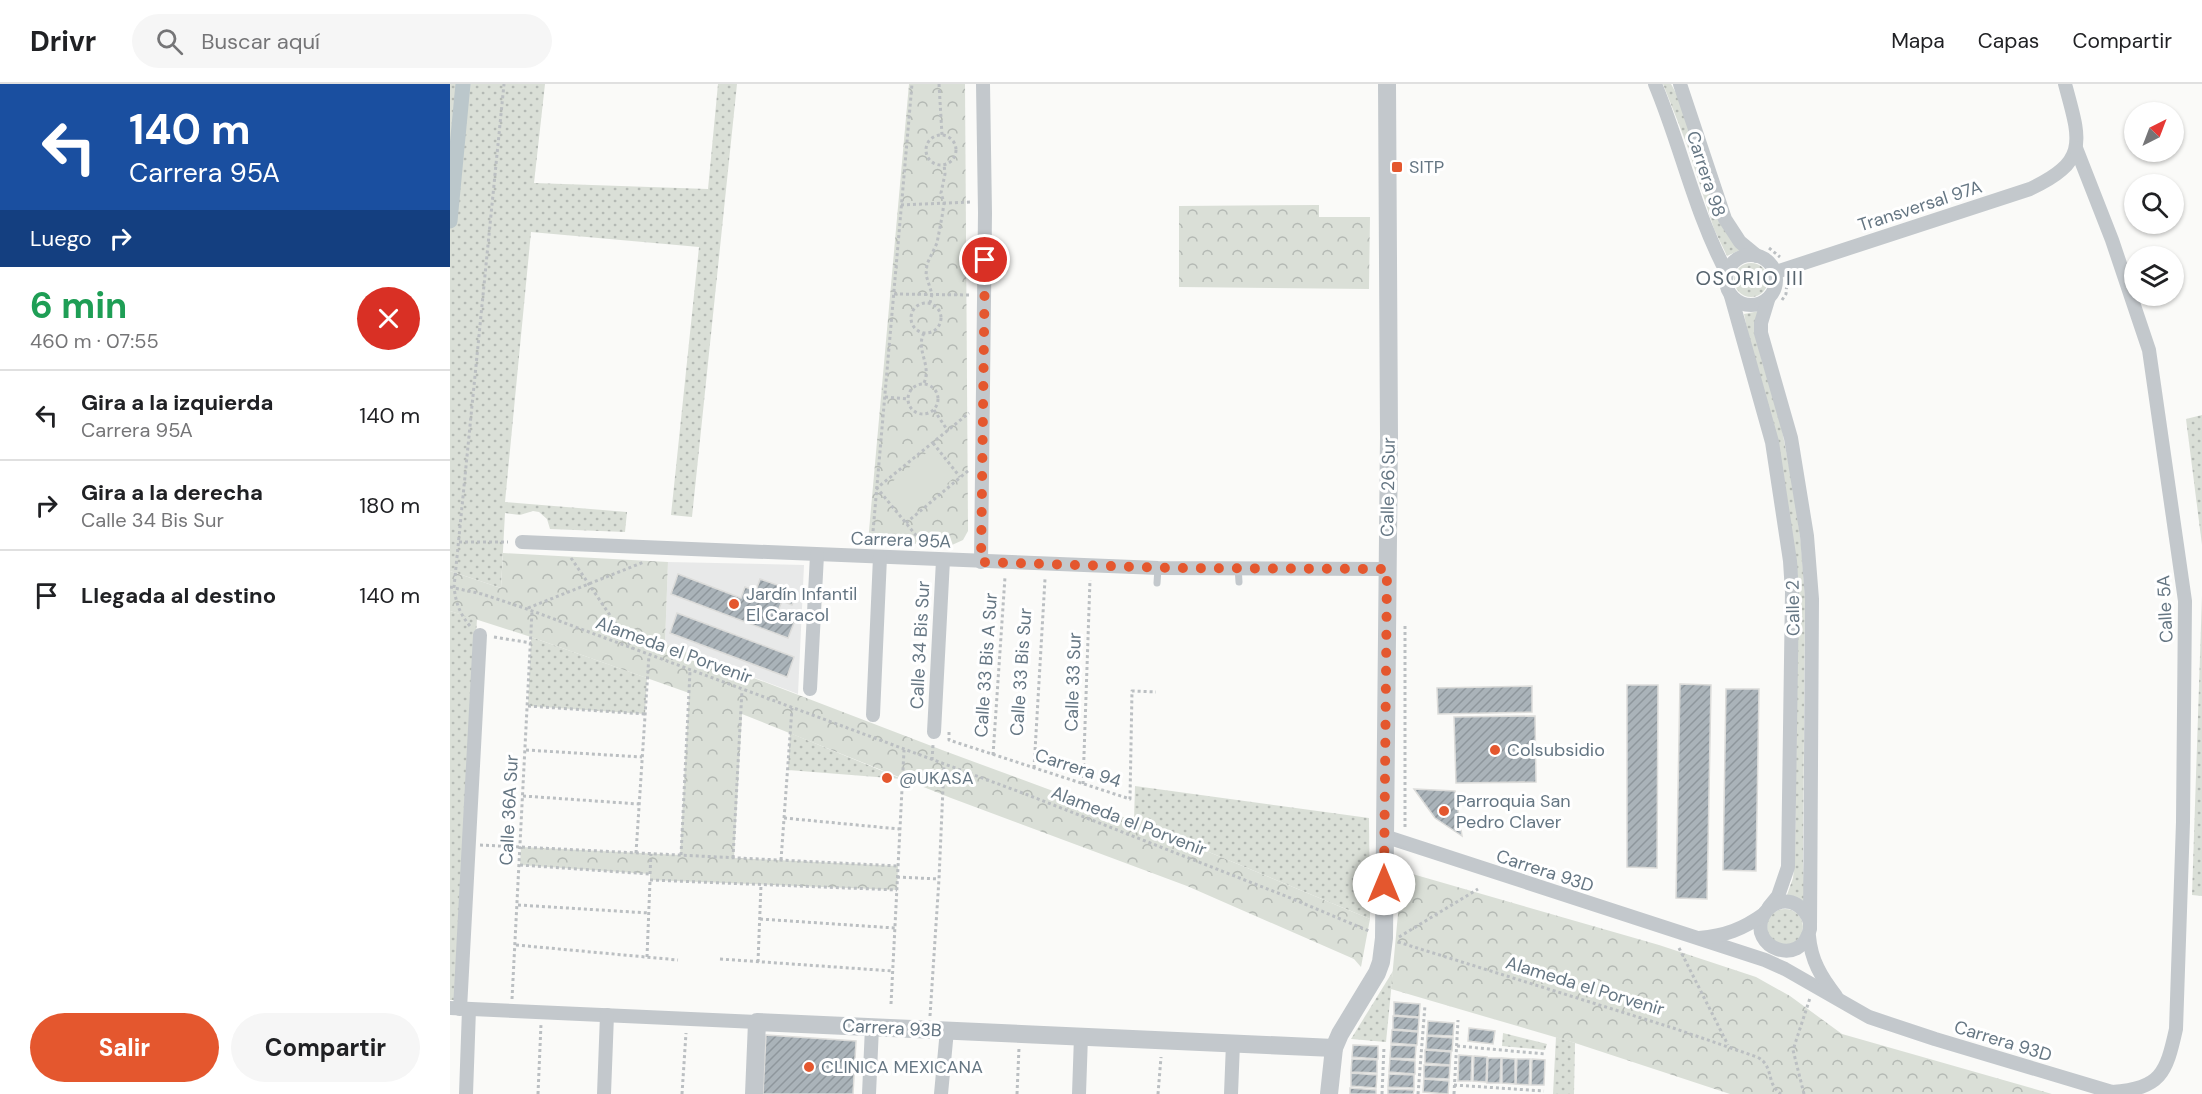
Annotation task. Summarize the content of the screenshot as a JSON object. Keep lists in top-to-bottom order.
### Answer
{
  "streets": {
    "street": [
      "Carrera 98",
      "Transversal 97A",
      "Calle 26 Sur",
      "Carrera 95A",
      "Calle 2",
      "Calle 5A",
      "Calle 34 Bis Sur",
      "Carrera 93D",
      "Carrera 93B"
    ],
    "path": [
      "Alameda el Porvenir",
      "Calle 33 Bis A Sur",
      "Calle 33 Bis Sur",
      "Calle 33 Sur",
      "Carrera 94",
      "Calle 36A Sur"
    ]
  },
  "crossings": [
    ["Carrera 98", "Transversal 97A"],
    ["Carrera 98", "Calle 2"],
    ["Transversal 97A", "Calle 2"],
    ["Transversal 97A", "Calle 5A"],
    ["Calle 26 Sur", "Carrera 95A"],
    ["Calle 26 Sur", "Alameda el Porvenir"],
    ["Calle 26 Sur", "Carrera 93D"],
    ["Calle 26 Sur", "Carrera 93B"],
    ["Carrera 95A", "Calle 34 Bis Sur"],
    ["Calle 2", "Carrera 93D"],
    ["Calle 5A", "Carrera 93D"],
    ["Alameda el Porvenir", "Calle 36A Sur"],
    ["Calle 33 Bis A Sur", "Carrera 94"],
    ["Calle 33 Bis Sur", "Carrera 94"],
    ["Calle 33 Sur", "Carrera 94"],
    ["Calle 36A Sur", "Carrera 93B"]
  ],
  "districts": ["OSORIO III"],
  "places": {
    "transit": ["SITP"],
    "other": [
      "Jardín Infantil El Caracol",
      "Colsubsidio",
      "@UKASA",
      "Parroquia San Pedro Claver",
      "CLINICA MEXICANA"
    ]
  },
  "north": "top right",
  "page": {
    "header": "Drivr",
    "search": "Buscar aquí",
    "nav": ["Mapa", "Capas", "Compartir"],
    "turn": ["140 m", "Carrera 95A"],
    "then": "Luego",
    "heading": ["6 min", "460 m · 07:55"],
    "list": [
      {
        "name": "Gira a la izquierda",
        "note": "Carrera 95A",
        "value": "140 m"
      },
      {
        "name": "Gira a la derecha",
        "note": "Calle 34 Bis Sur",
        "value": "180 m"
      },
      {
        "name": "Llegada al destino",
        "value": "140 m"
      }
    ],
    "buttons": ["Salir", "Compartir"]
  }
}
